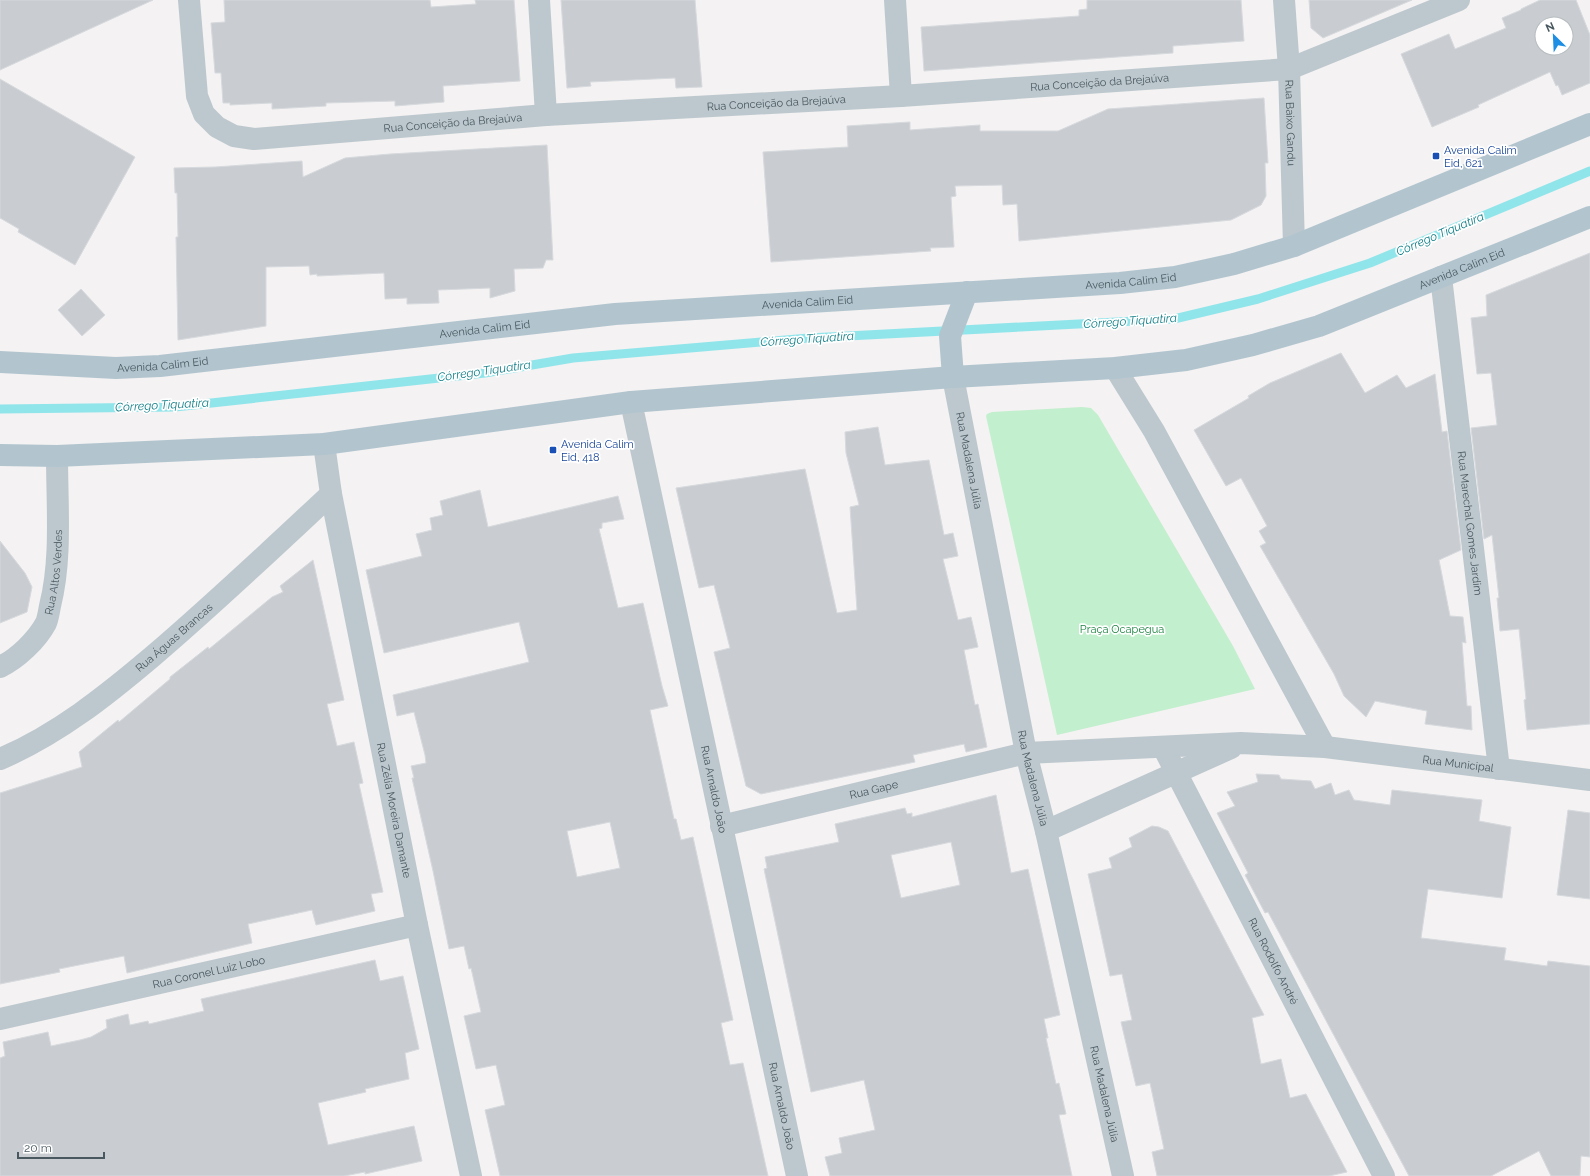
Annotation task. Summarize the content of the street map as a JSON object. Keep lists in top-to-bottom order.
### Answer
{
  "streets": {
    "main road": ["Avenida Calim Eid"],
    "street": [
      "Rua Conceição da Brejaúva",
      "Rua Baixo Gandu",
      "Rua Madalena Júlia",
      "Rua Marechal Gomes Jardim",
      "Rua Altos Verdes",
      "Rua Águas Brancas",
      "Rua Municipal",
      "Rua Arnaldo João",
      "Rua Gape",
      "Rua Zélia Moreira Damante",
      "Rua Rodolfo André",
      "Rua Coronel Luiz Lobo"
    ]
  },
  "crossings": [
    ["Rua Conceição da Brejaúva", "Rua Baixo Gandu"],
    ["Rua Baixo Gandu", "Avenida Calim Eid"],
    ["Avenida Calim Eid", "Rua Madalena Júlia"],
    ["Avenida Calim Eid", "Rua Marechal Gomes Jardim"],
    ["Avenida Calim Eid", "Rua Altos Verdes"],
    ["Avenida Calim Eid", "Rua Arnaldo João"],
    ["Avenida Calim Eid", "Rua Zélia Moreira Damante"],
    ["Rua Madalena Júlia", "Rua Gape"],
    ["Rua Marechal Gomes Jardim", "Rua Municipal"],
    ["Rua Águas Brancas", "Rua Zélia Moreira Damante"],
    ["Rua Arnaldo João", "Rua Gape"],
    ["Rua Zélia Moreira Damante", "Rua Coronel Luiz Lobo"]
  ],
  "water": ["Córrego Tiquatira"],
  "parks": ["Praça Ocapegua"],
  "places": {
    "transit": ["Avenida Calim Eid, 621", "Avenida Calim Eid, 418"]
  },
  "scale_bar": "20 m",
  "north": "top left"
}
